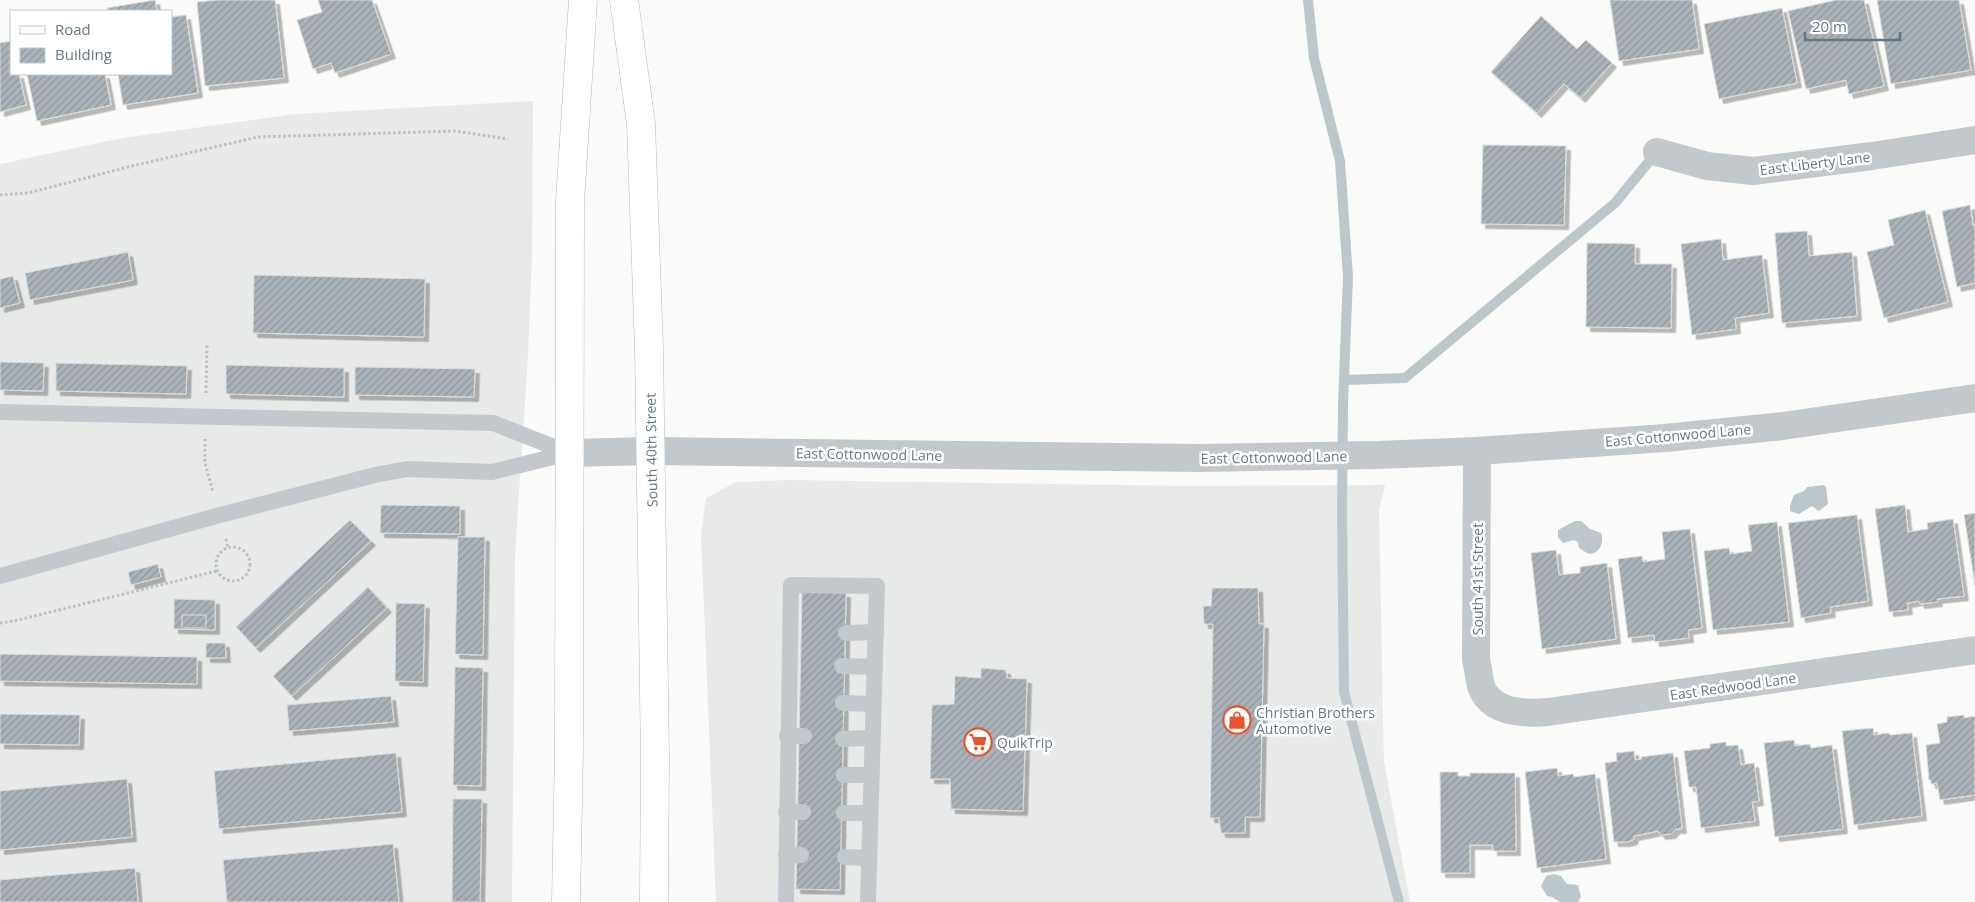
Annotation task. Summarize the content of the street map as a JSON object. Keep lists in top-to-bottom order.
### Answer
{
  "streets": {
    "main road": ["South 40th Street"],
    "street": [
      "East Liberty Lane",
      "East Cottonwood Lane",
      "South 41st Street",
      "East Redwood Lane"
    ]
  },
  "crossings": [
    ["East Cottonwood Lane", "South 40th Street"],
    ["East Cottonwood Lane", "South 41st Street"],
    ["South 41st Street", "East Redwood Lane"]
  ],
  "places": {
    "shop": ["Christian Brothers Automotive"],
    "supermarket": ["QuikTrip"]
  },
  "legend": ["Road", "Building"],
  "scale_bar": "20 m"
}
